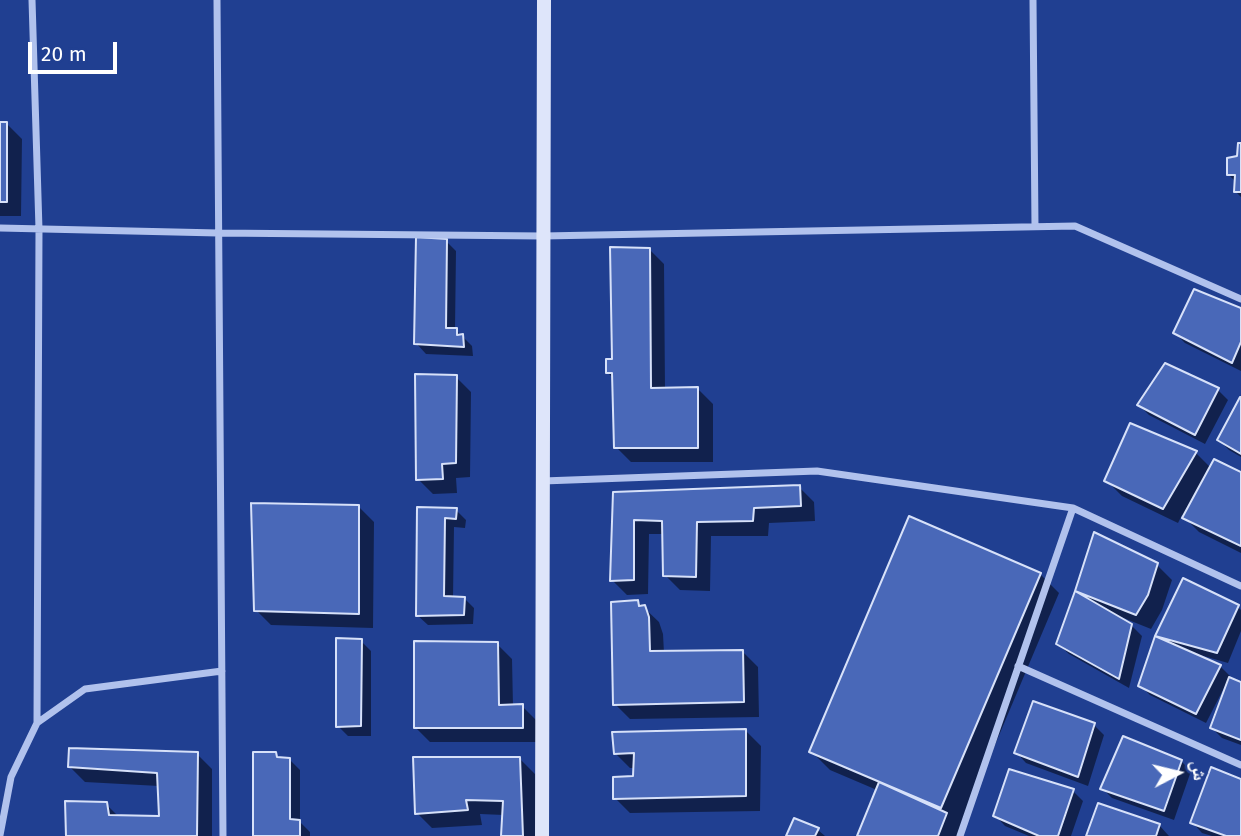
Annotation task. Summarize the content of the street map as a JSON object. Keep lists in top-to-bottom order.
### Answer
{
  "scale_bar": "20 m",
  "north": "right"
}
